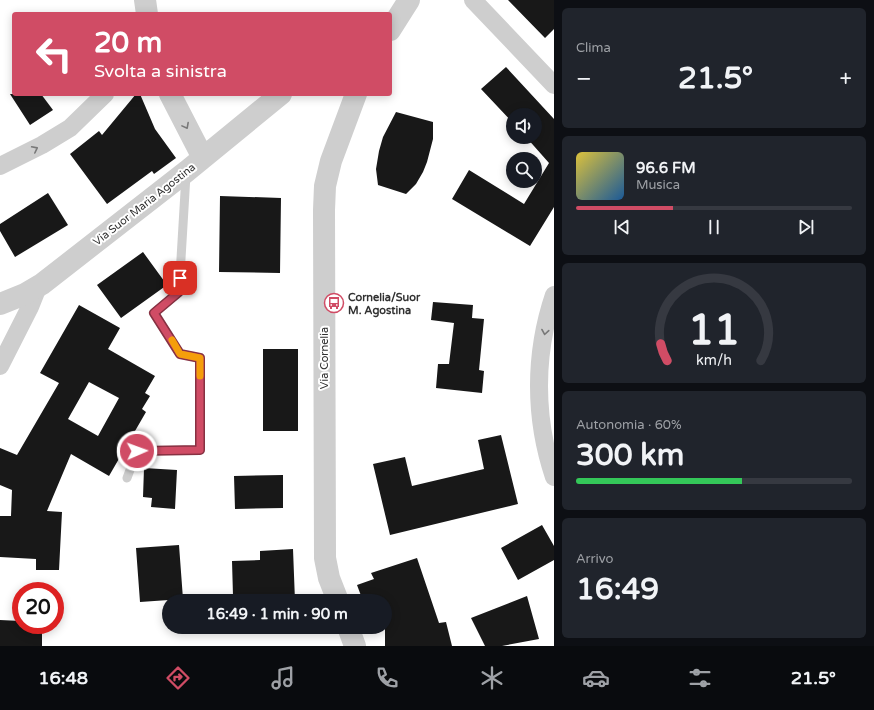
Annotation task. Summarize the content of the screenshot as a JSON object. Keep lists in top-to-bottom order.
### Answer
{
  "streets": {
    "street": ["Via Suor Maria Agostina", "Via Cornelia"]
  },
  "places": {
    "bus stop": ["Cornelia/Suor M. Agostina"]
  },
  "page": {
    "tile": [
      "Clima",
      ["Autonomia · 60%", "300 km"],
      ["Arrivo", "16:49"]
    ],
    "turn": ["20 m", "Svolta a sinistra"],
    "heat": ["−", "21.5°", "+"],
    "song": ["96.6 FM", "Musica"],
    "limit": "20",
    "trip": "16:49 · 1 min · 90 m",
    "tabs": ["16:48", "21.5°"],
    "gauge": ["11", "km/h"]
  }
}
